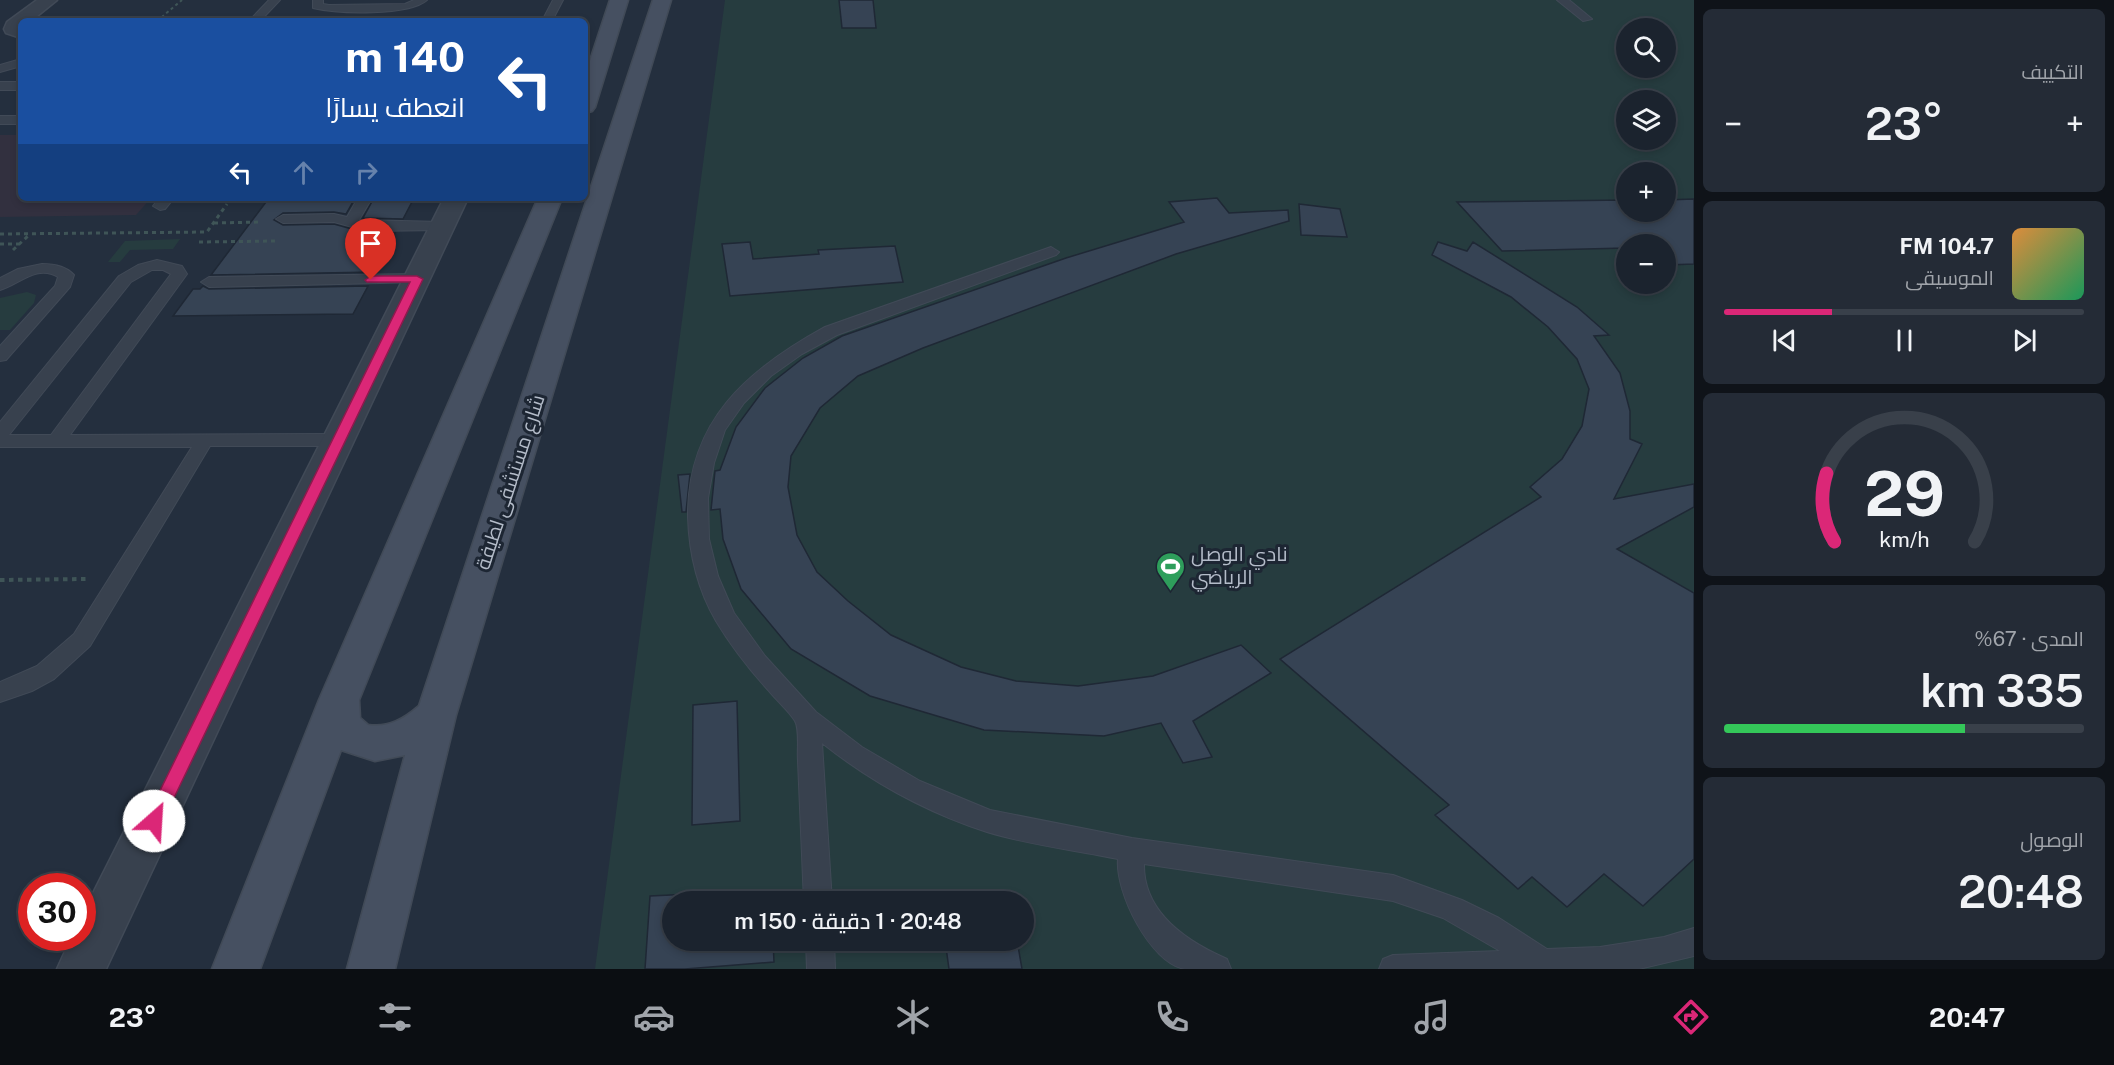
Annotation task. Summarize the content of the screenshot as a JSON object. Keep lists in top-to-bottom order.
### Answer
{
  "streets": {
    "main road": ["شارع مستشفى لطيفة"]
  },
  "places": {
    "sports": ["نادي الوصل الرياضي"]
  },
  "page": {
    "tile": [
      "التكييف",
      ["المدى · 67%", "335 km"],
      ["الوصول", "20:48"]
    ],
    "map_buttons": ["+", "−"],
    "turn": ["140 m", "انعطف يسارًا"],
    "heat": ["−", "23°", "+"],
    "song": ["104.7 FM", "الموسيقى"],
    "limit": "30",
    "trip": "20:48 · 1 دقيقة · 150 m",
    "tabs": ["20:47", "23°"],
    "gauge": ["29", "km/h"]
  }
}
